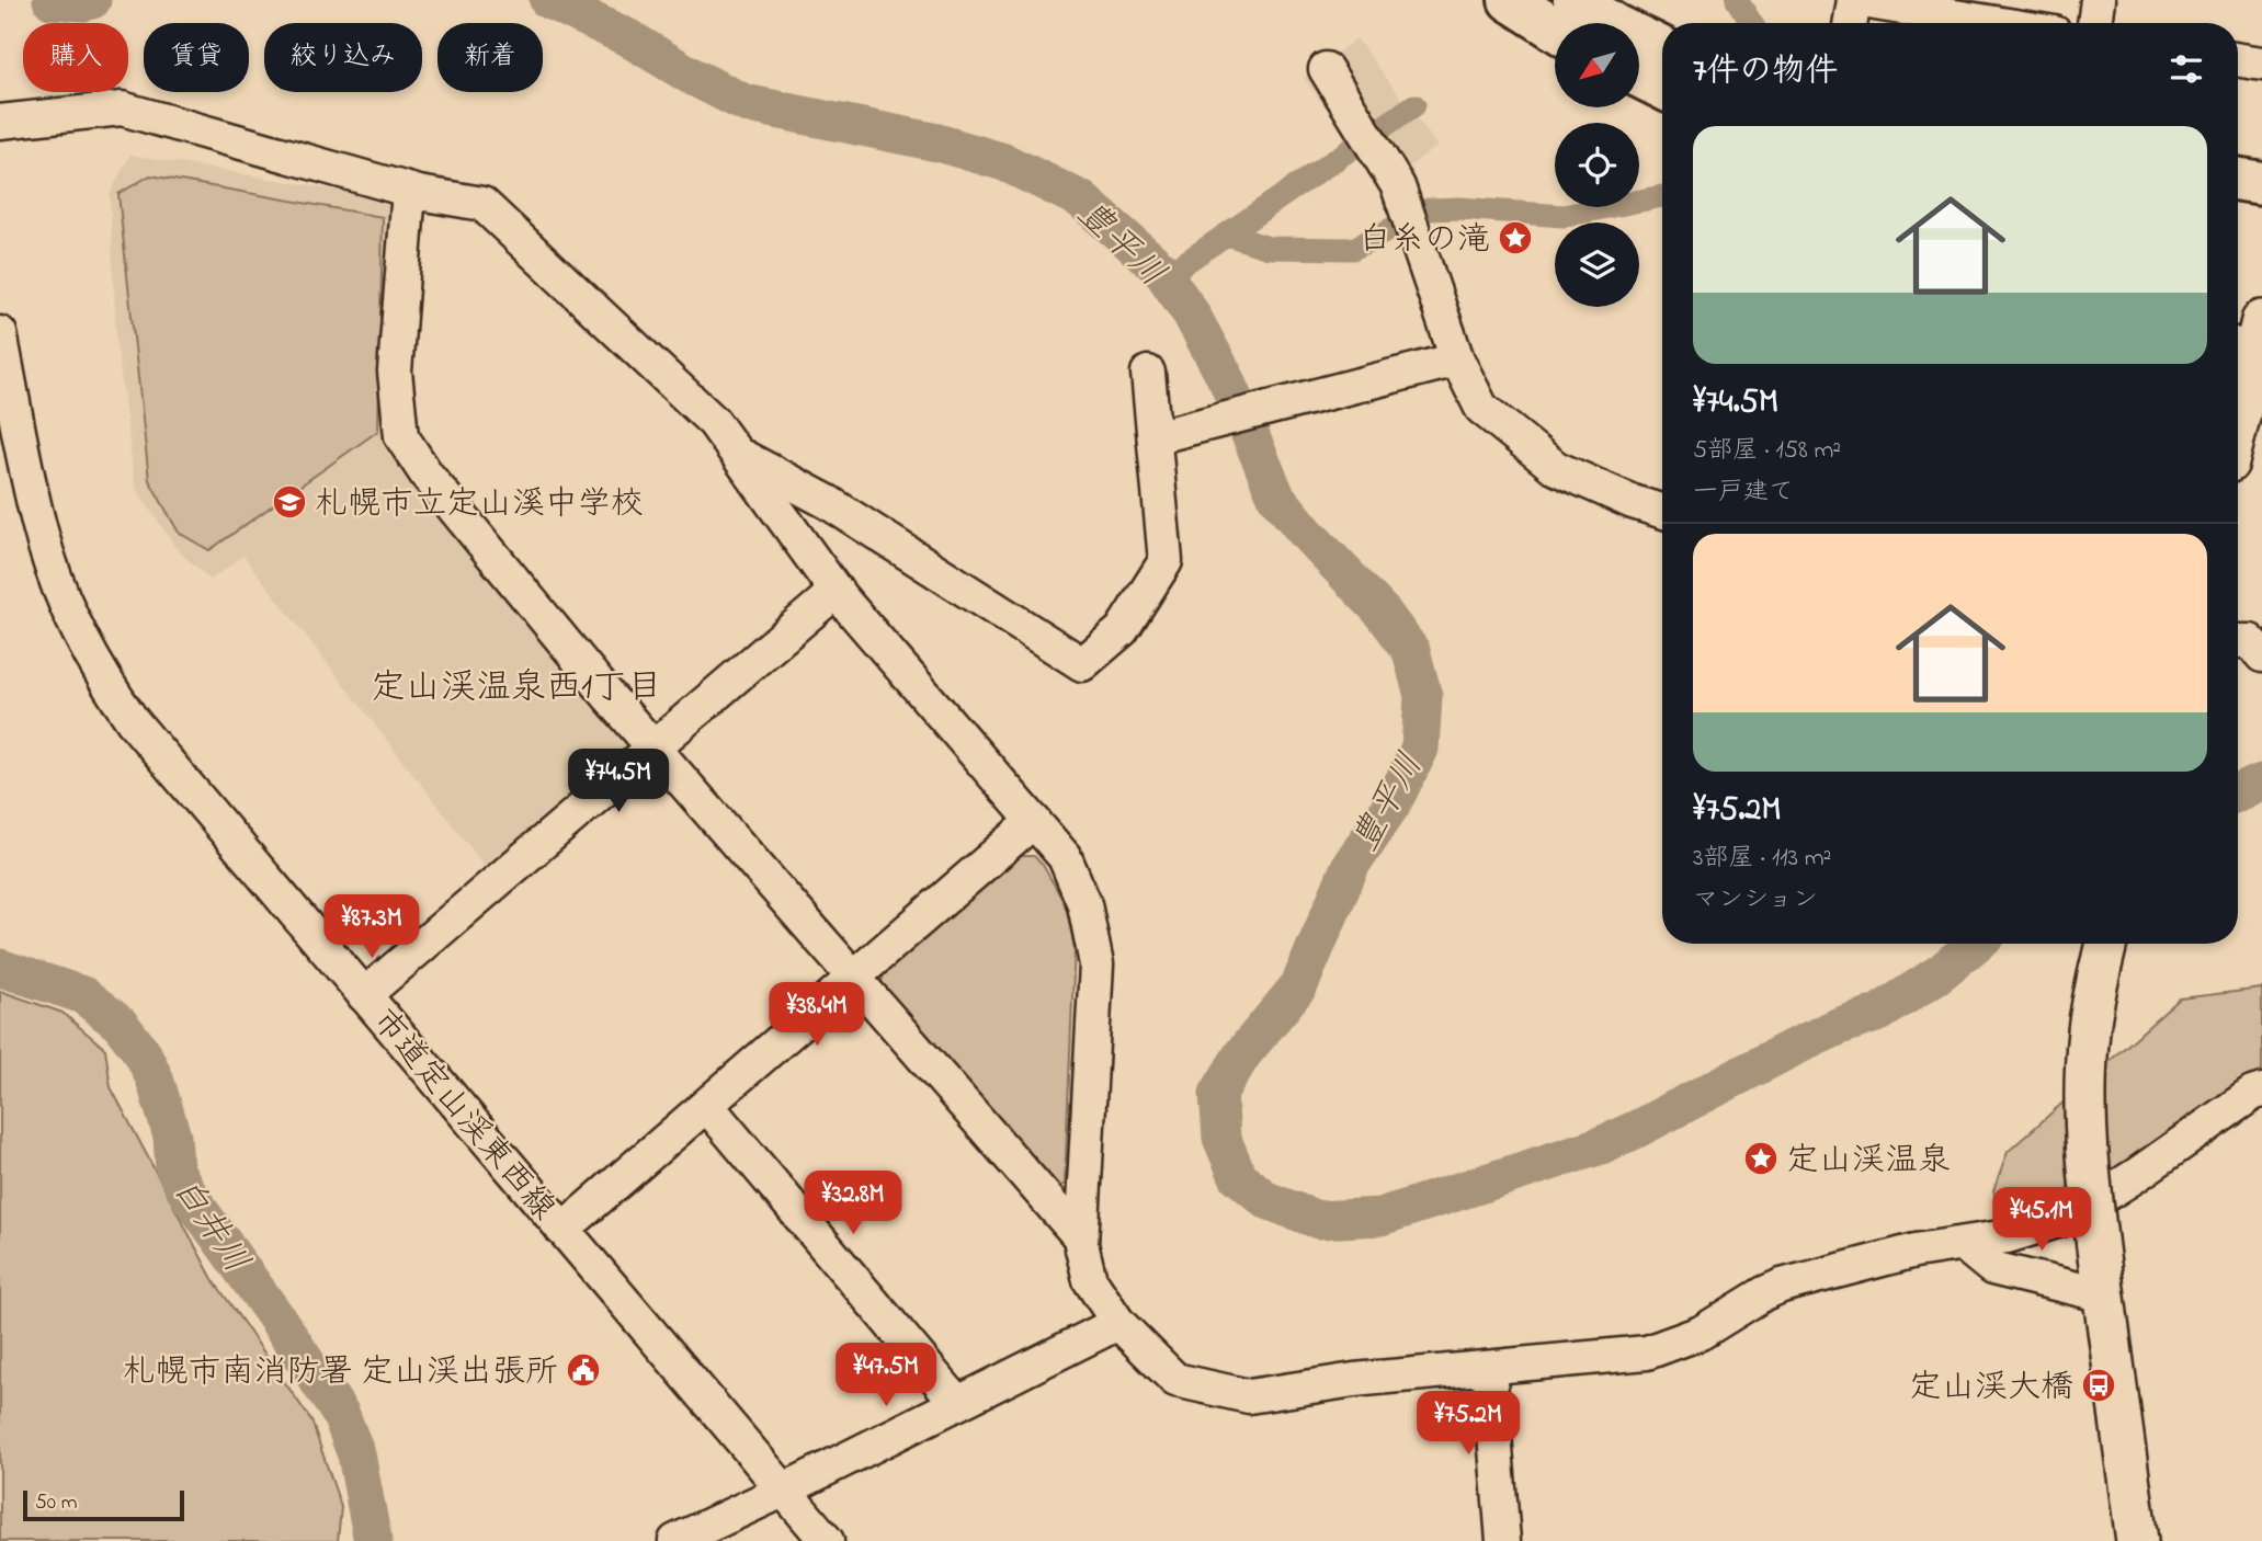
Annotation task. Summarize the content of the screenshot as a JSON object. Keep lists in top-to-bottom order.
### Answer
{
  "streets": {
    "street": ["市道定山渓東西線"]
  },
  "districts": ["定山渓温泉西1丁目"],
  "water": ["豊平川", "白井川"],
  "places": {
    "place": ["白糸の滝", "定山渓温泉"],
    "school or university": ["札幌市立定山溪中学校"],
    "public building": ["札幌市南消防署 定山渓出張所"],
    "bus stop": ["定山渓大橋"]
  },
  "scale_bar": "50 m",
  "north": "bottom left",
  "page": {
    "chip": [
      "購入",
      "賃貸",
      "絞り込み",
      "新着"
    ],
    "heading": "7件の物件",
    "list": [
      {
        "name": "¥74.5M",
        "note": "5部屋 · 158 m² · 一戸建て"
      },
      {
        "name": "¥75.2M",
        "note": "3部屋 · 113 m² · マンション"
      }
    ],
    "price": [
      "¥74.5M",
      "¥87.3M",
      "¥38.4M",
      "¥32.8M",
      "¥45.1M",
      "¥47.5M",
      "¥75.2M"
    ],
    "scale": "50 m"
  }
}
